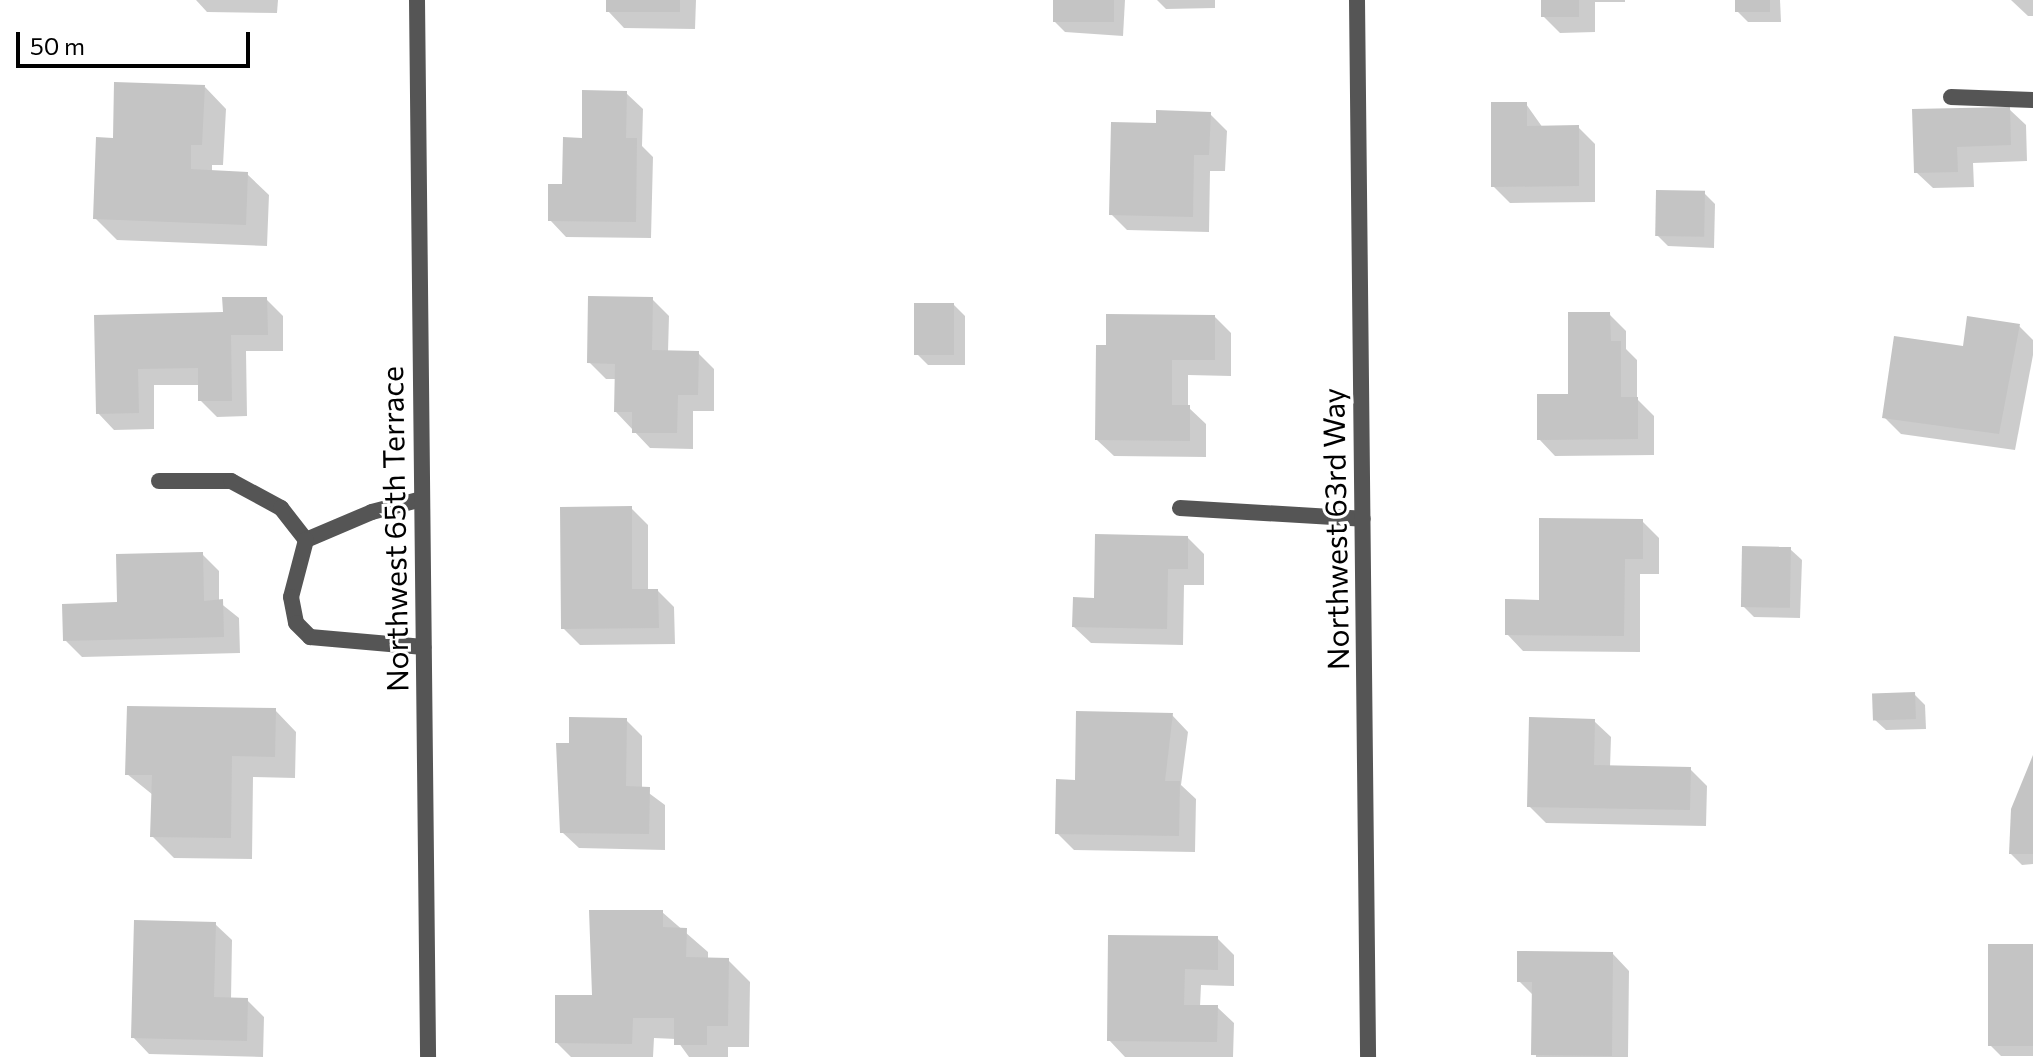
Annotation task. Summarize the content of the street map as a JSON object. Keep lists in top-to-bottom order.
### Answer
{
  "streets": {
    "street": ["Northwest 65th Terrace", "Northwest 63rd Way"]
  },
  "scale_bar": "50 m"
}
